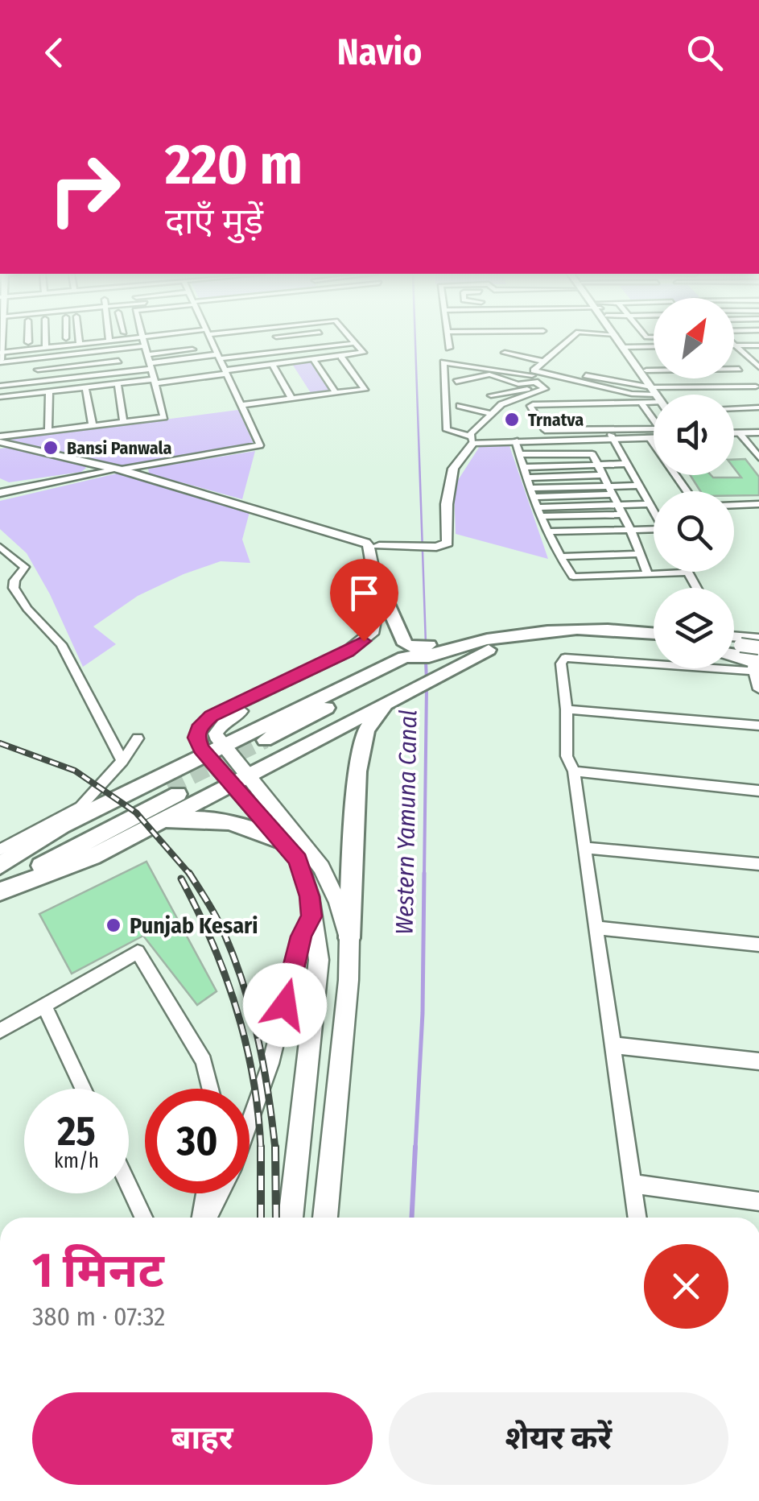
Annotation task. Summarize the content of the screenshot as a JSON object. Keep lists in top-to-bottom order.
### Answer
{
  "water": ["Western Yamuna Canal"],
  "places": ["Trnatva", "Bansi Panwala", "Punjab Kesari"],
  "north": "top right",
  "page": {
    "header": "Navio",
    "turn": ["220 m", "दाएँ मुड़ें"],
    "speed": "25 km/h",
    "limit": "30",
    "heading": ["1 मिनट", "380 m · 07:32"],
    "buttons": ["बाहर", "शेयर करें"]
  }
}
